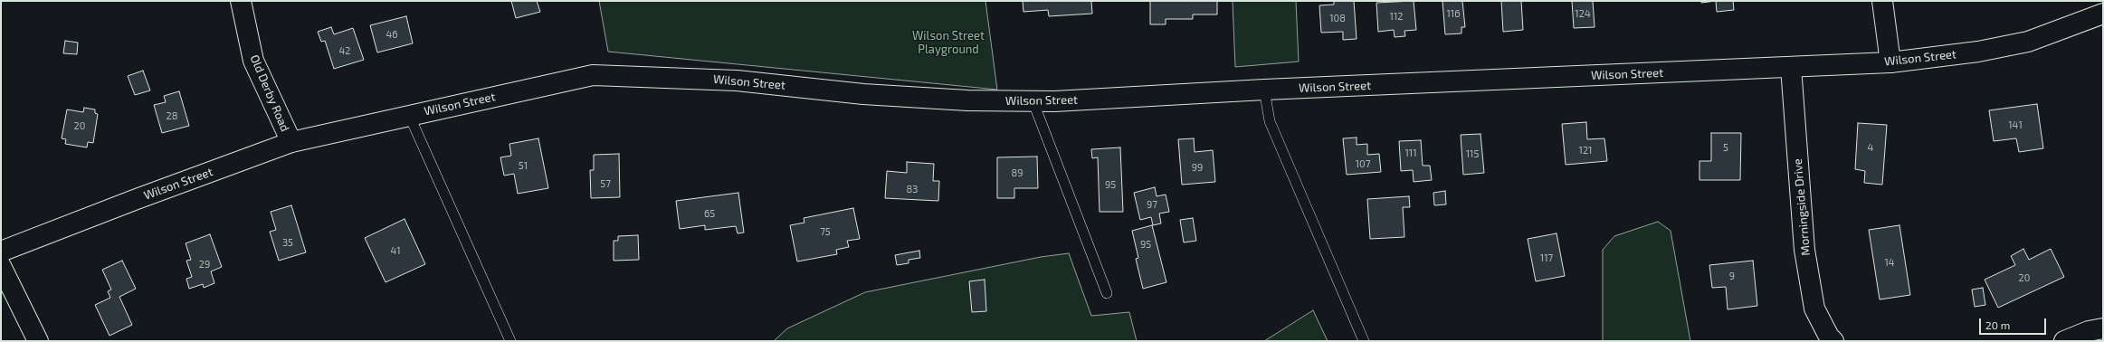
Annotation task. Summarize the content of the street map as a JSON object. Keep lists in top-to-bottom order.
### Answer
{
  "streets": {
    "street": ["Wilson Street", "Old Derby Road", "Morningside Drive"]
  },
  "crossings": [
    ["Wilson Street", "Old Derby Road"],
    ["Wilson Street", "Morningside Drive"]
  ],
  "parks": ["Wilson Street Playground"],
  "house_numbers": [
    "116",
    "124",
    "112",
    "108",
    "46",
    "42",
    "28",
    "141",
    "20",
    "5",
    "4",
    "121",
    "111",
    "115",
    "107",
    "51",
    "99",
    "89",
    "57",
    "95",
    "83",
    "97",
    "65",
    "75",
    "35",
    "95",
    "41",
    "117",
    "14",
    "29",
    "9",
    "20"
  ],
  "scale_bar": "20 m"
}
